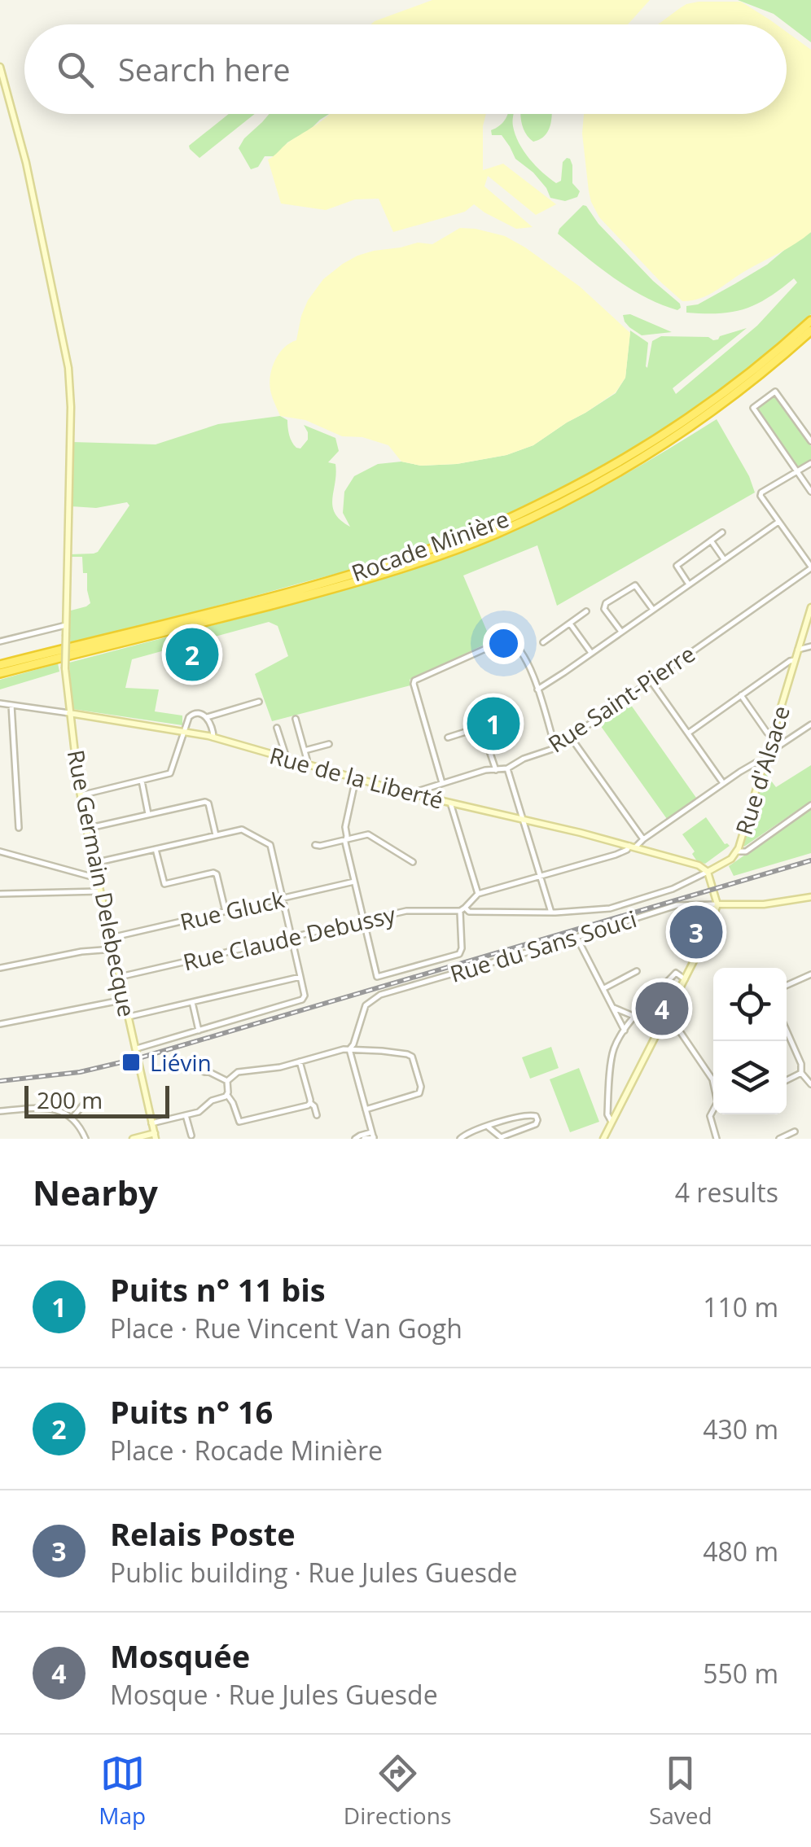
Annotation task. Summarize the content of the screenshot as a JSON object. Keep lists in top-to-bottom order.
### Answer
{
  "streets": {
    "highway": ["Rocade Minière"],
    "street": [
      "Rue Saint-Pierre",
      "Rue d'Alsace",
      "Rue de la Liberté",
      "Rue Germain Delebecque",
      "Rue Gluck",
      "Rue Claude Debussy",
      "Rue du Sans Souci"
    ]
  },
  "crossings": [
    ["Rue Saint-Pierre", "Rue de la Liberté"],
    ["Rue d'Alsace", "Rue de la Liberté"],
    ["Rue d'Alsace", "Rue Claude Debussy"],
    ["Rue de la Liberté", "Rue Germain Delebecque"],
    ["Rue de la Liberté", "Rue Claude Debussy"],
    ["Rue Germain Delebecque", "Rue Gluck"],
    ["Rue Germain Delebecque", "Rue Claude Debussy"]
  ],
  "places": {
    "transit": ["Liévin"]
  },
  "scale_bar": "200 m",
  "page": {
    "search": "Search here",
    "pins": [
      "2",
      "1",
      "3",
      "4"
    ],
    "scale": "200 m",
    "heading": ["Nearby", "4 results"],
    "list": [
      {
        "mark": "1",
        "name": "Puits n° 11 bis",
        "note": "Place · Rue Vincent Van Gogh",
        "value": "110 m"
      },
      {
        "mark": "2",
        "name": "Puits n° 16",
        "note": "Place · Rocade Minière",
        "value": "430 m"
      },
      {
        "mark": "3",
        "name": "Relais Poste",
        "note": "Public building · Rue Jules Guesde",
        "value": "480 m"
      },
      {
        "mark": "4",
        "name": "Mosquée",
        "note": "Mosque · Rue Jules Guesde",
        "value": "550 m"
      }
    ],
    "nav": ["Map", "Directions", "Saved"]
  }
}
